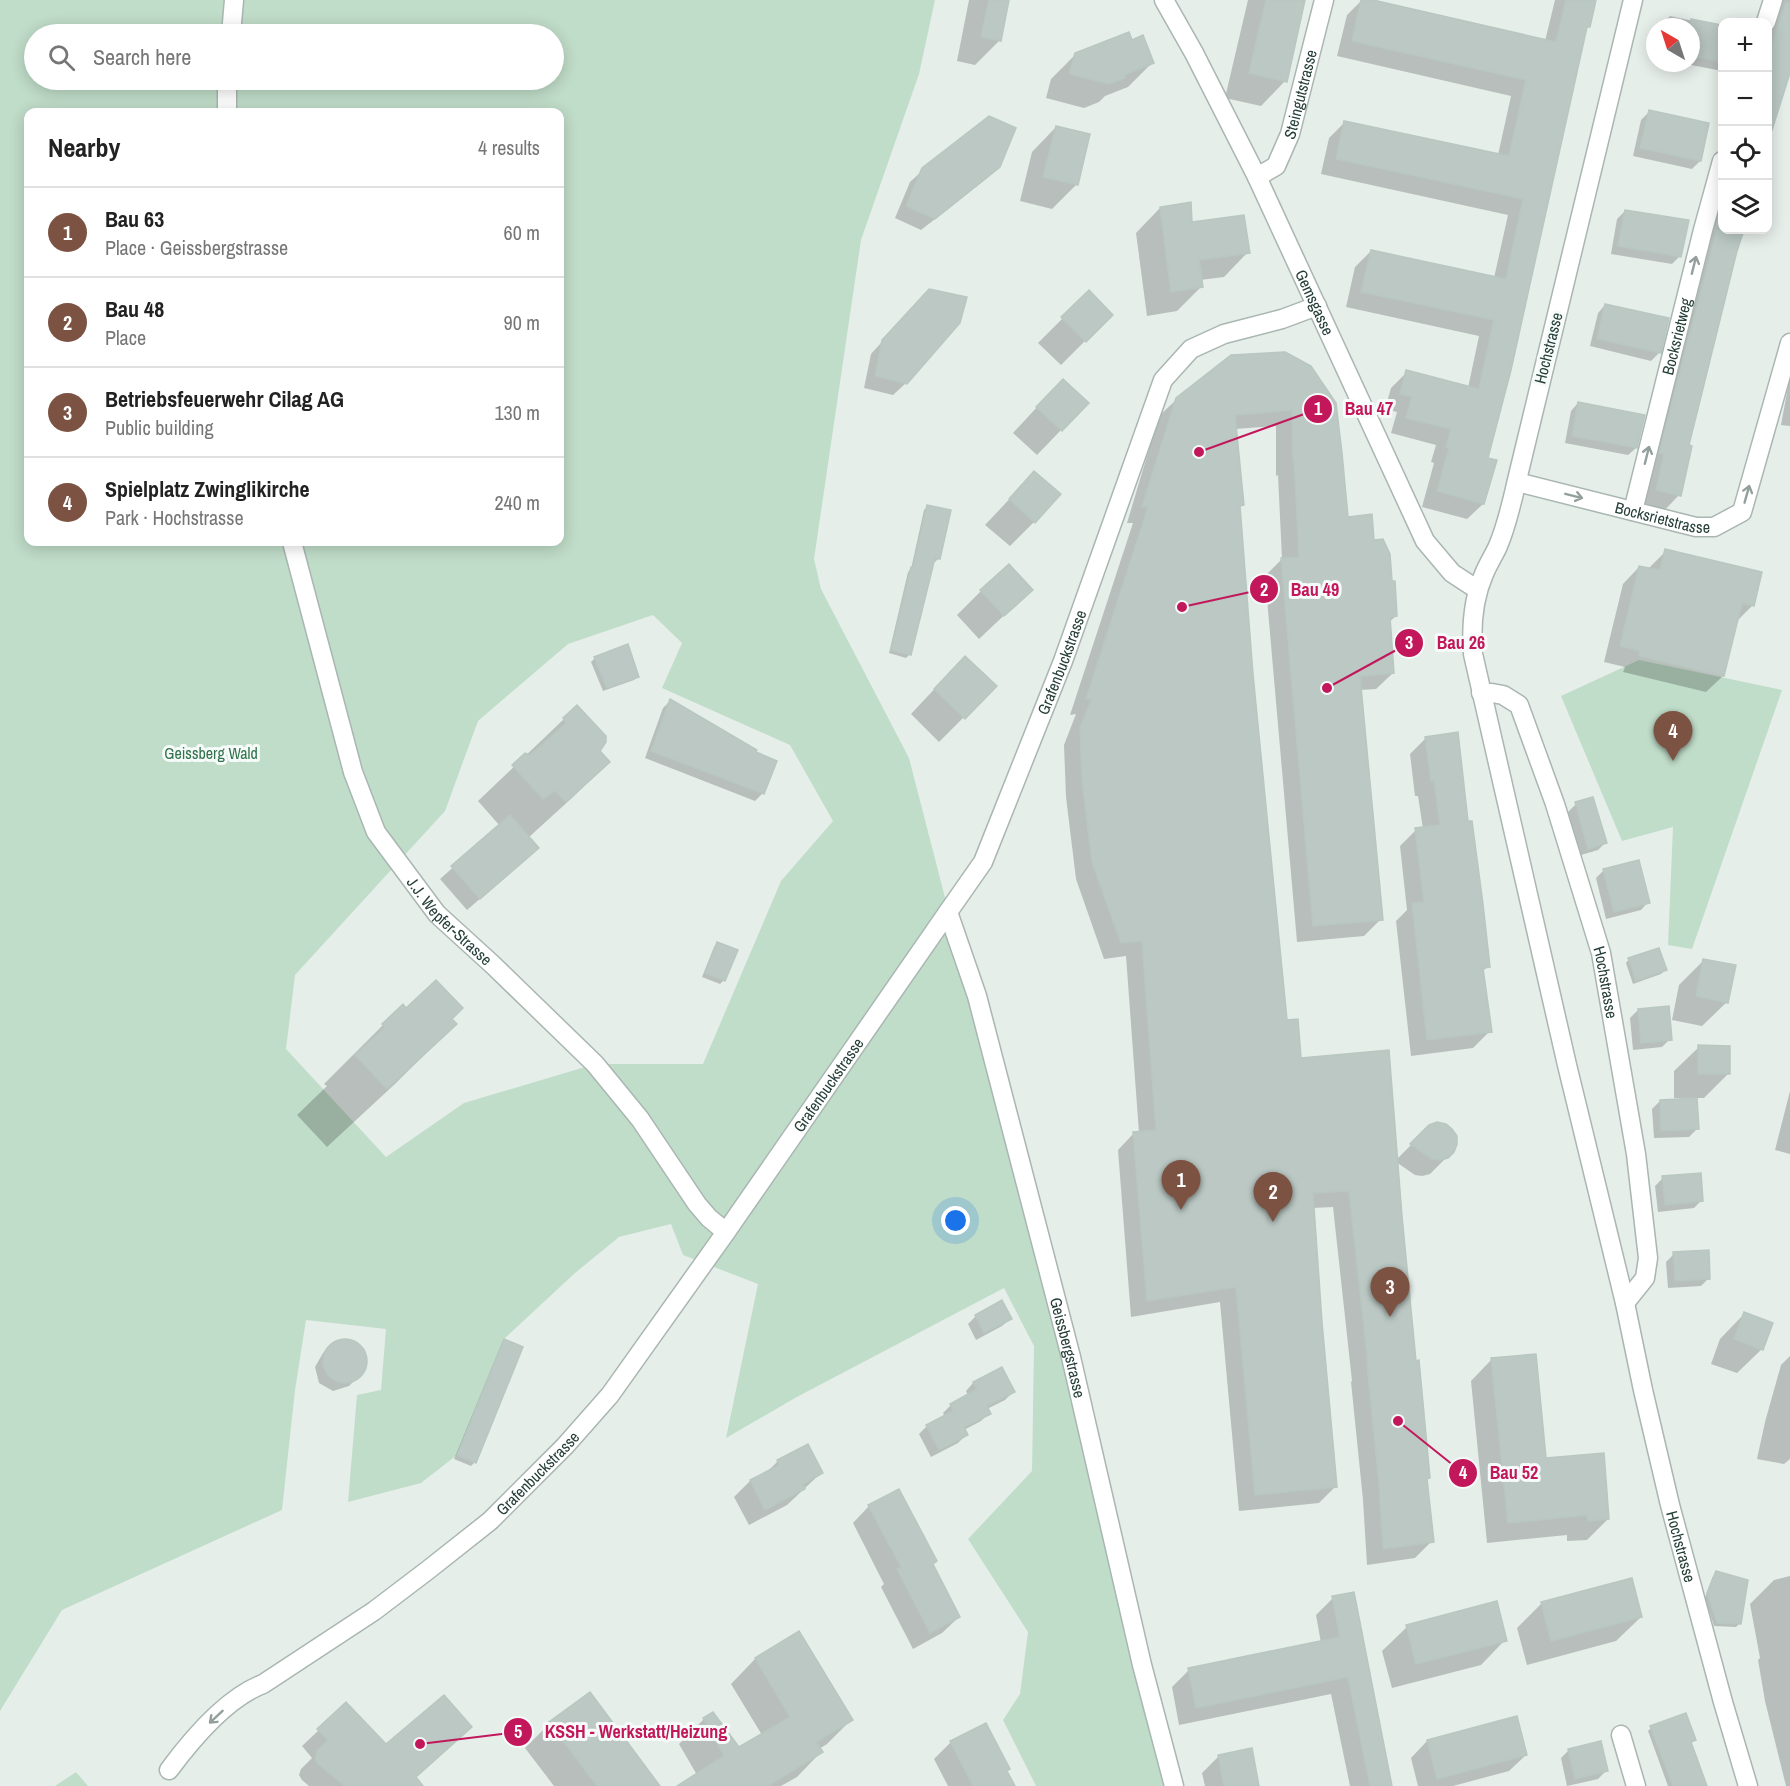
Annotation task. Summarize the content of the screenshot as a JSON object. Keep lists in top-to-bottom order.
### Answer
{
  "streets": {
    "street": [
      "Steingutstrasse",
      "Gemsgasse",
      "Bocksrietweg",
      "Hochstrasse",
      "Bocksrietstrasse",
      "Grafenbuckstrasse",
      "J.J. Wepfer-Strasse",
      "Geissbergstrasse"
    ]
  },
  "crossings": [
    ["Steingutstrasse", "Gemsgasse"],
    ["Gemsgasse", "Hochstrasse"],
    ["Gemsgasse", "Grafenbuckstrasse"],
    ["Bocksrietweg", "Bocksrietstrasse"],
    ["Hochstrasse", "Bocksrietstrasse"],
    ["Grafenbuckstrasse", "J.J. Wepfer-Strasse"],
    ["Grafenbuckstrasse", "Geissbergstrasse"]
  ],
  "one_way": ["Bocksrietweg", "Grafenbuckstrasse"],
  "parks": ["Geissberg Wald"],
  "places": [
    "Bau 47",
    "Bau 49",
    "Bau 26",
    "Bau 52",
    "KSSH - Werkstatt/Heizung"
  ],
  "north": "top left",
  "page": {
    "map_buttons": ["+", "−"],
    "search": "Search here",
    "heading": ["Nearby", "4 results"],
    "list": [
      {
        "mark": "1",
        "name": "Bau 63",
        "note": "Place · Geissbergstrasse",
        "value": "60 m"
      },
      {
        "mark": "2",
        "name": "Bau 48",
        "note": "Place",
        "value": "90 m"
      },
      {
        "mark": "3",
        "name": "Betriebsfeuerwehr Cilag AG",
        "note": "Public building",
        "value": "130 m"
      },
      {
        "mark": "4",
        "name": "Spielplatz Zwinglikirche",
        "note": "Park · Hochstrasse",
        "value": "240 m"
      }
    ],
    "pins": [
      "4",
      "1",
      "2",
      "3"
    ]
  }
}
